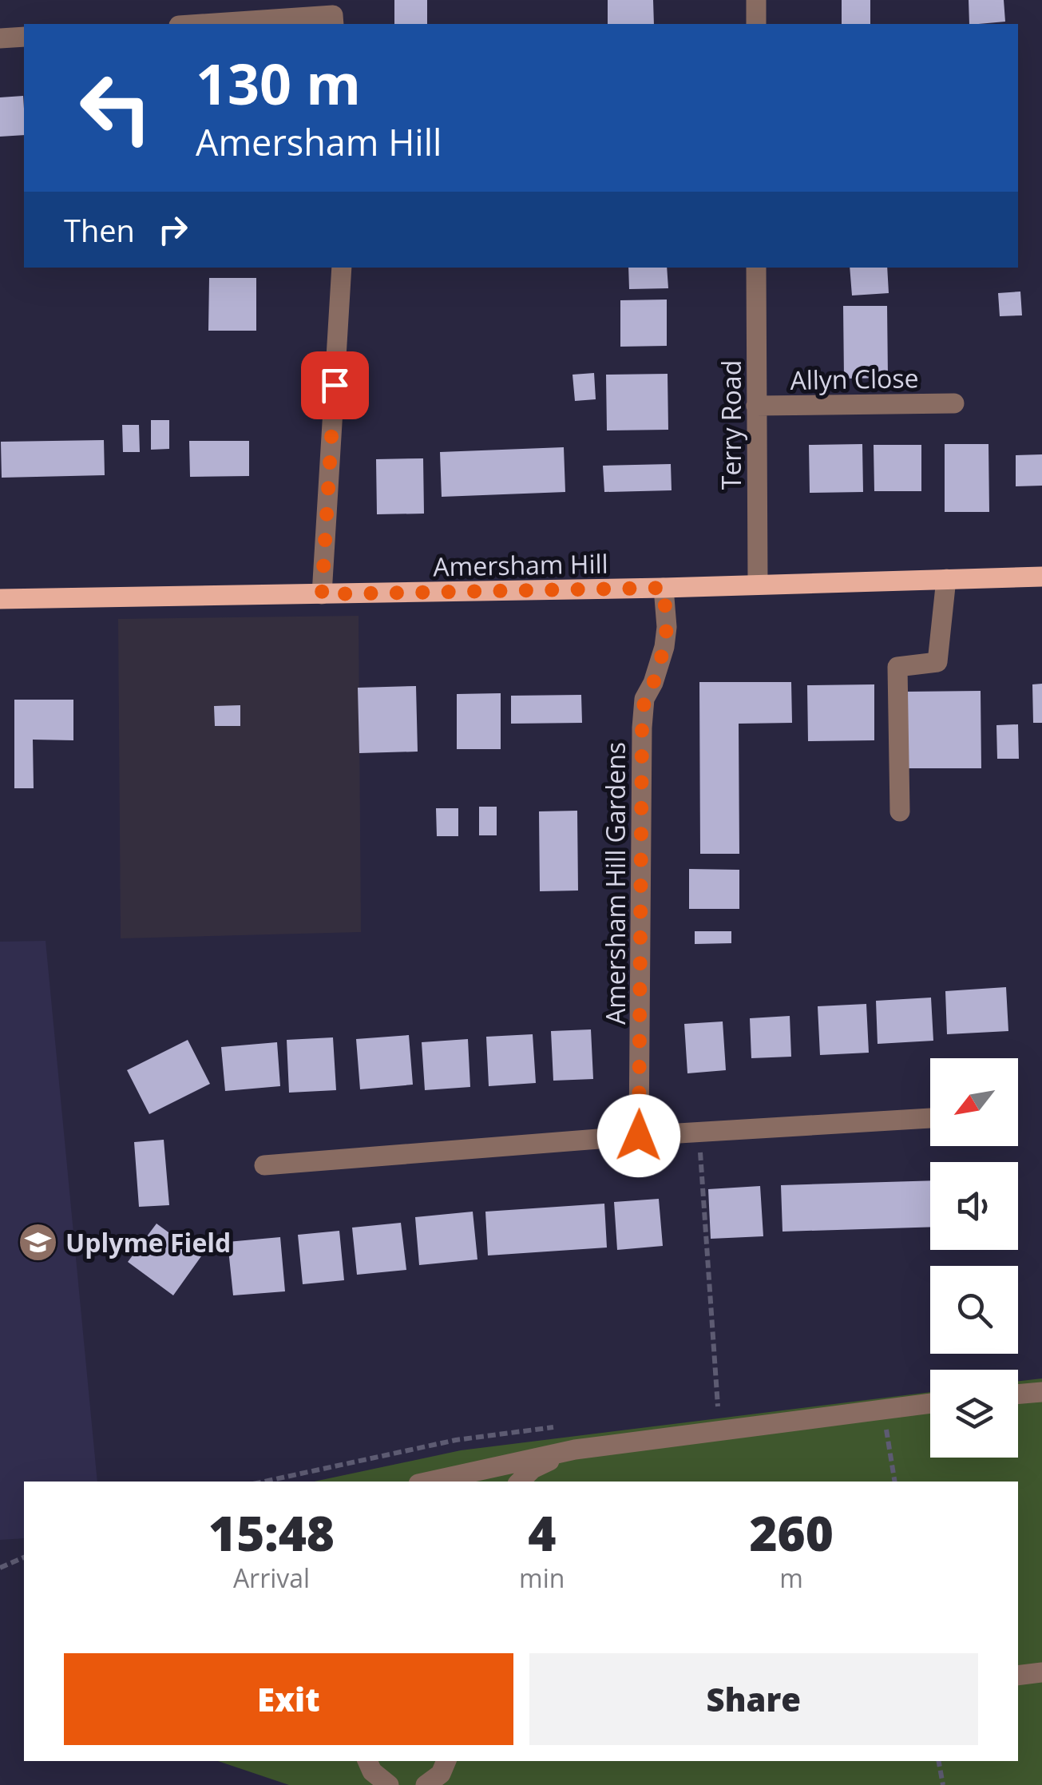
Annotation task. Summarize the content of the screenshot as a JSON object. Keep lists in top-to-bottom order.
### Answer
{
  "streets": {
    "main road": ["Amersham Hill"],
    "street": ["Allyn Close", "Terry Road", "Amersham Hill Gardens"]
  },
  "crossings": [
    ["Allyn Close", "Terry Road"],
    ["Terry Road", "Amersham Hill"],
    ["Amersham Hill", "Amersham Hill Gardens"]
  ],
  "places": {
    "school or university": ["Uplyme Field"]
  },
  "north": "bottom left",
  "page": {
    "turn": ["130 m", "Amersham Hill"],
    "then": "Then",
    "eta": [
      "15:48",
      "Arrival",
      "4",
      "min",
      "260",
      "m"
    ],
    "buttons": ["Exit", "Share"]
  }
}
